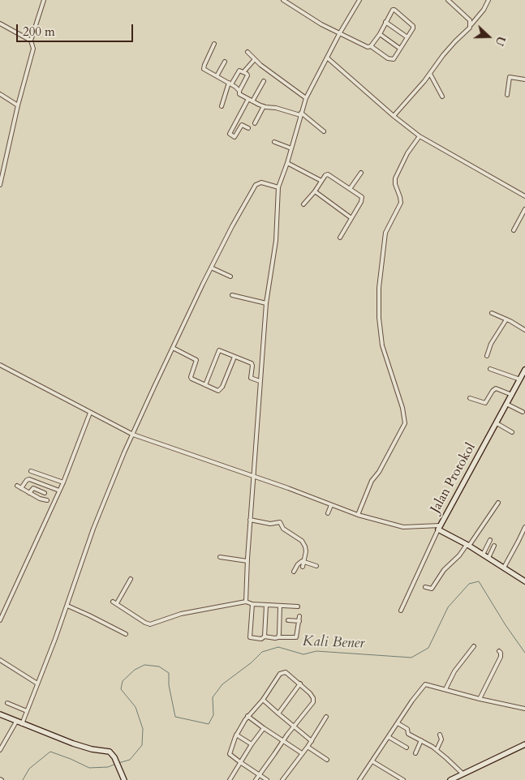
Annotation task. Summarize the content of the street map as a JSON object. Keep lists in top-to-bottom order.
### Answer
{
  "streets": {
    "street": ["Jalan Protokol"]
  },
  "water": ["Kali Bener"],
  "scale_bar": "200 m",
  "north": "right"
}
